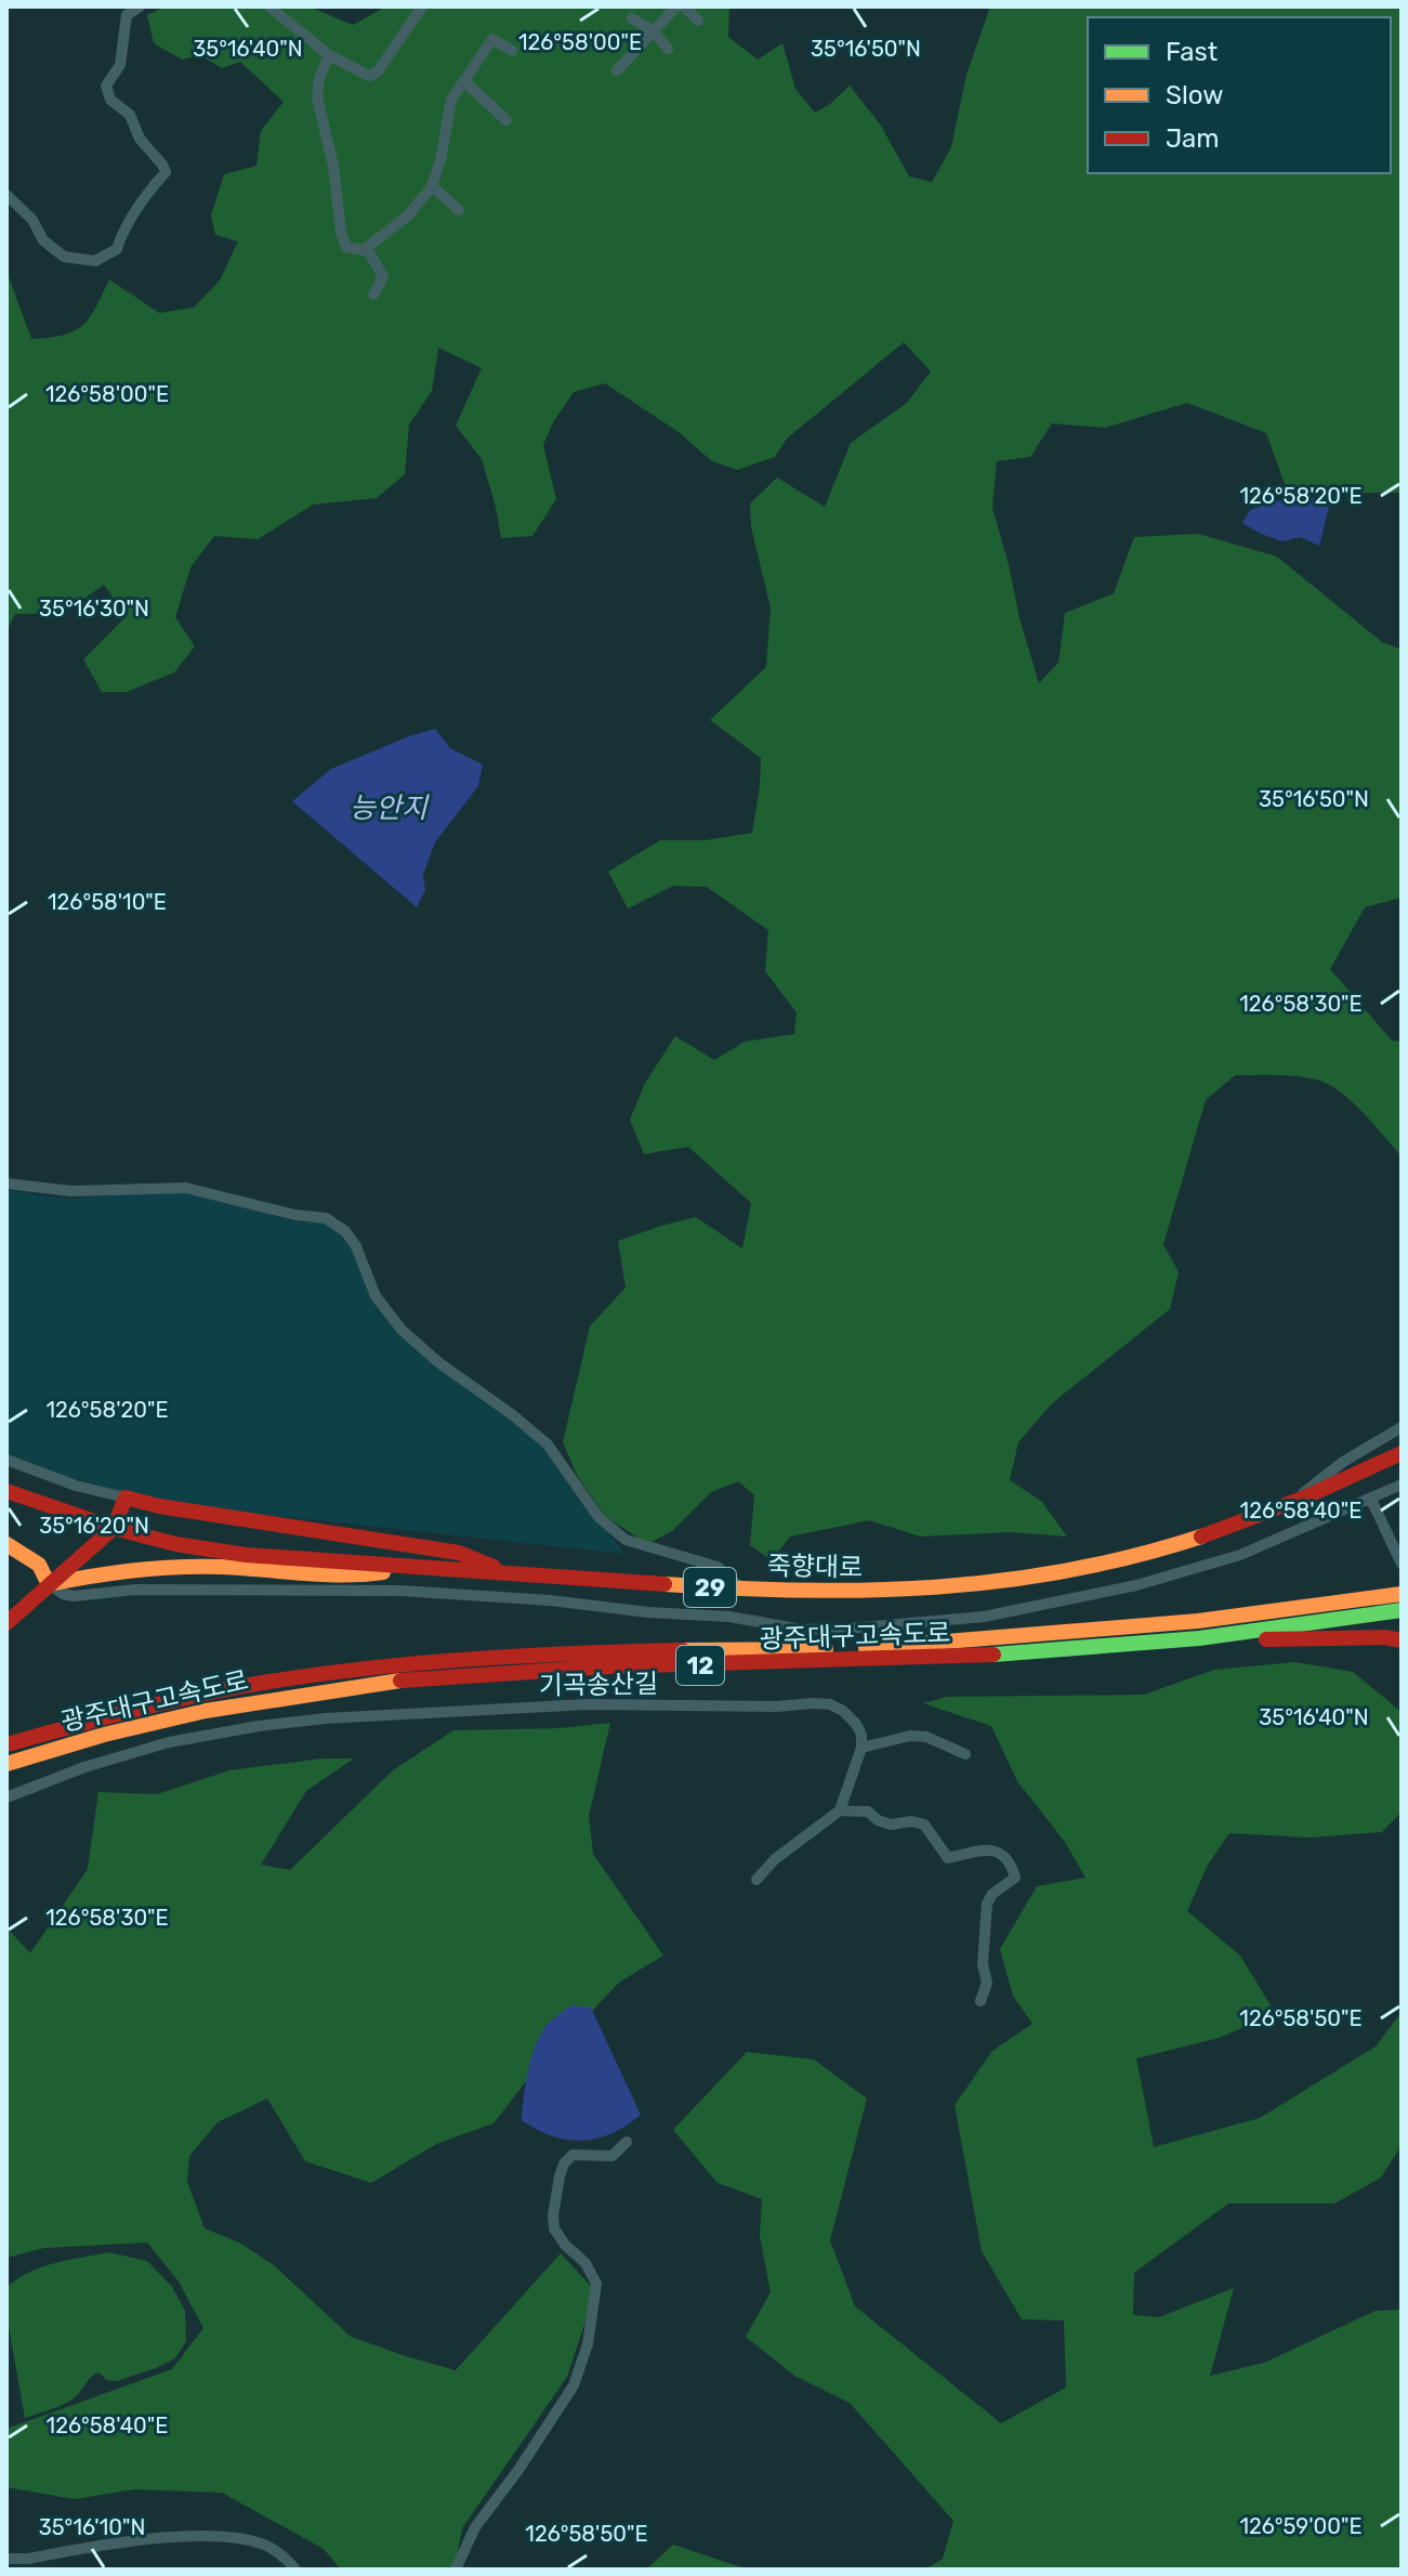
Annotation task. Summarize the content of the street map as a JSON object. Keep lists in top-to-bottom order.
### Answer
{
  "streets": {
    "main road": [
      "죽향대로",
      "29",
      "광주대구고속도로",
      "12"
    ],
    "street": ["기곡송산길"]
  },
  "water": ["능안지"],
  "legend": ["Fast", "Slow", "Jam"],
  "coordinates": [
    "126°58'00\"E",
    "35°16'40\"N",
    "35°16'50\"N",
    "126°58'20\"E",
    "35°16'30\"N",
    "126°58'10\"E",
    "126°58'30\"E",
    "126°58'40\"E",
    "35°16'20\"N",
    "126°58'50\"E",
    "126°59'00\"E",
    "35°16'10\"N"
  ]
}
